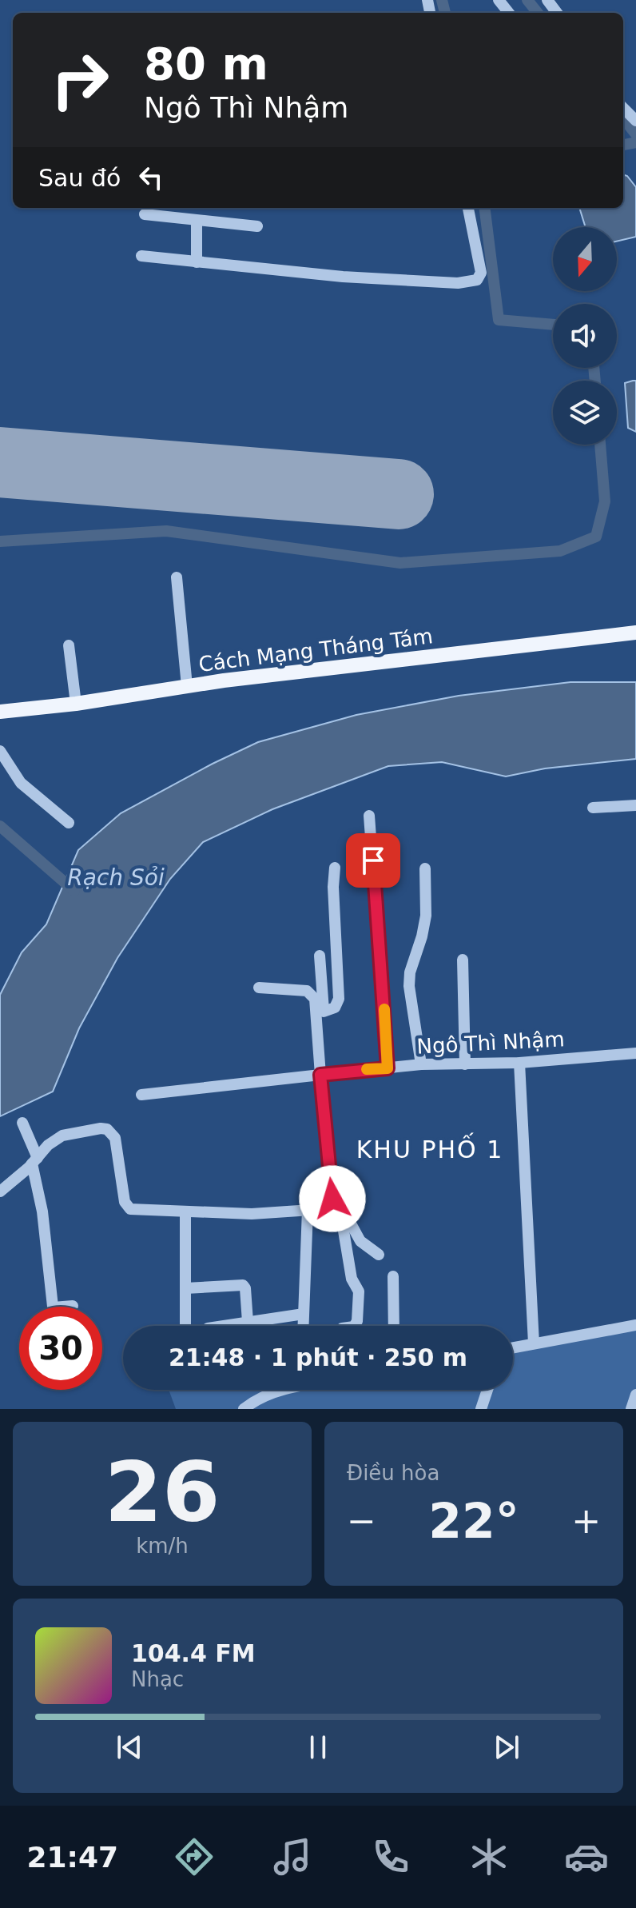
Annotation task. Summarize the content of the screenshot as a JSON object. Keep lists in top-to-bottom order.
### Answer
{
  "streets": {
    "main road": ["Cách Mạng Tháng Tám"],
    "street": ["Ngô Thì Nhậm"]
  },
  "districts": ["KHU PHỐ 1"],
  "water": ["Rạch Sỏi"],
  "north": "bottom",
  "page": {
    "turn": ["80 m", "Ngô Thì Nhậm"],
    "then": "Sau đó",
    "limit": "30",
    "trip": "21:48 · 1 phút · 250 m",
    "tile": [
      ["26", "km/h"],
      "Điều hòa"
    ],
    "heat": ["−", "22°", "+"],
    "song": ["104.4 FM", "Nhạc"],
    "tabs": "21:47"
  }
}
